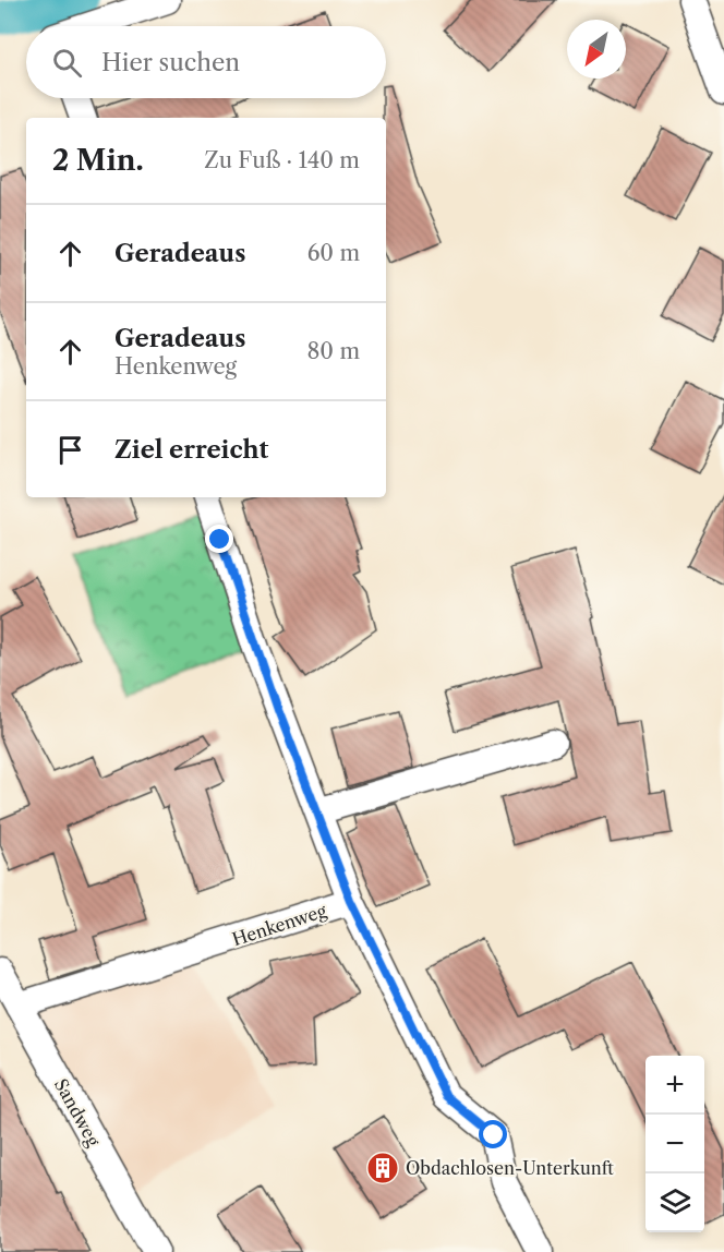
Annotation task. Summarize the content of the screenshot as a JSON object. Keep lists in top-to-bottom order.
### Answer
{
  "streets": {
    "street": ["Henkenweg", "Sandweg"]
  },
  "crossings": [
    ["Henkenweg", "Sandweg"]
  ],
  "places": {
    "building": ["Obdachlosen-Unterkunft"]
  },
  "north": "bottom left",
  "page": {
    "search": "Hier suchen",
    "heading": ["2 Min.", "Zu Fuß · 140 m"],
    "list": [
      ["Geradeaus", "60 m"],
      ["Geradeaus", "Henkenweg", "80 m"],
      "Ziel erreicht"
    ],
    "map_buttons": ["+", "−"]
  }
}
